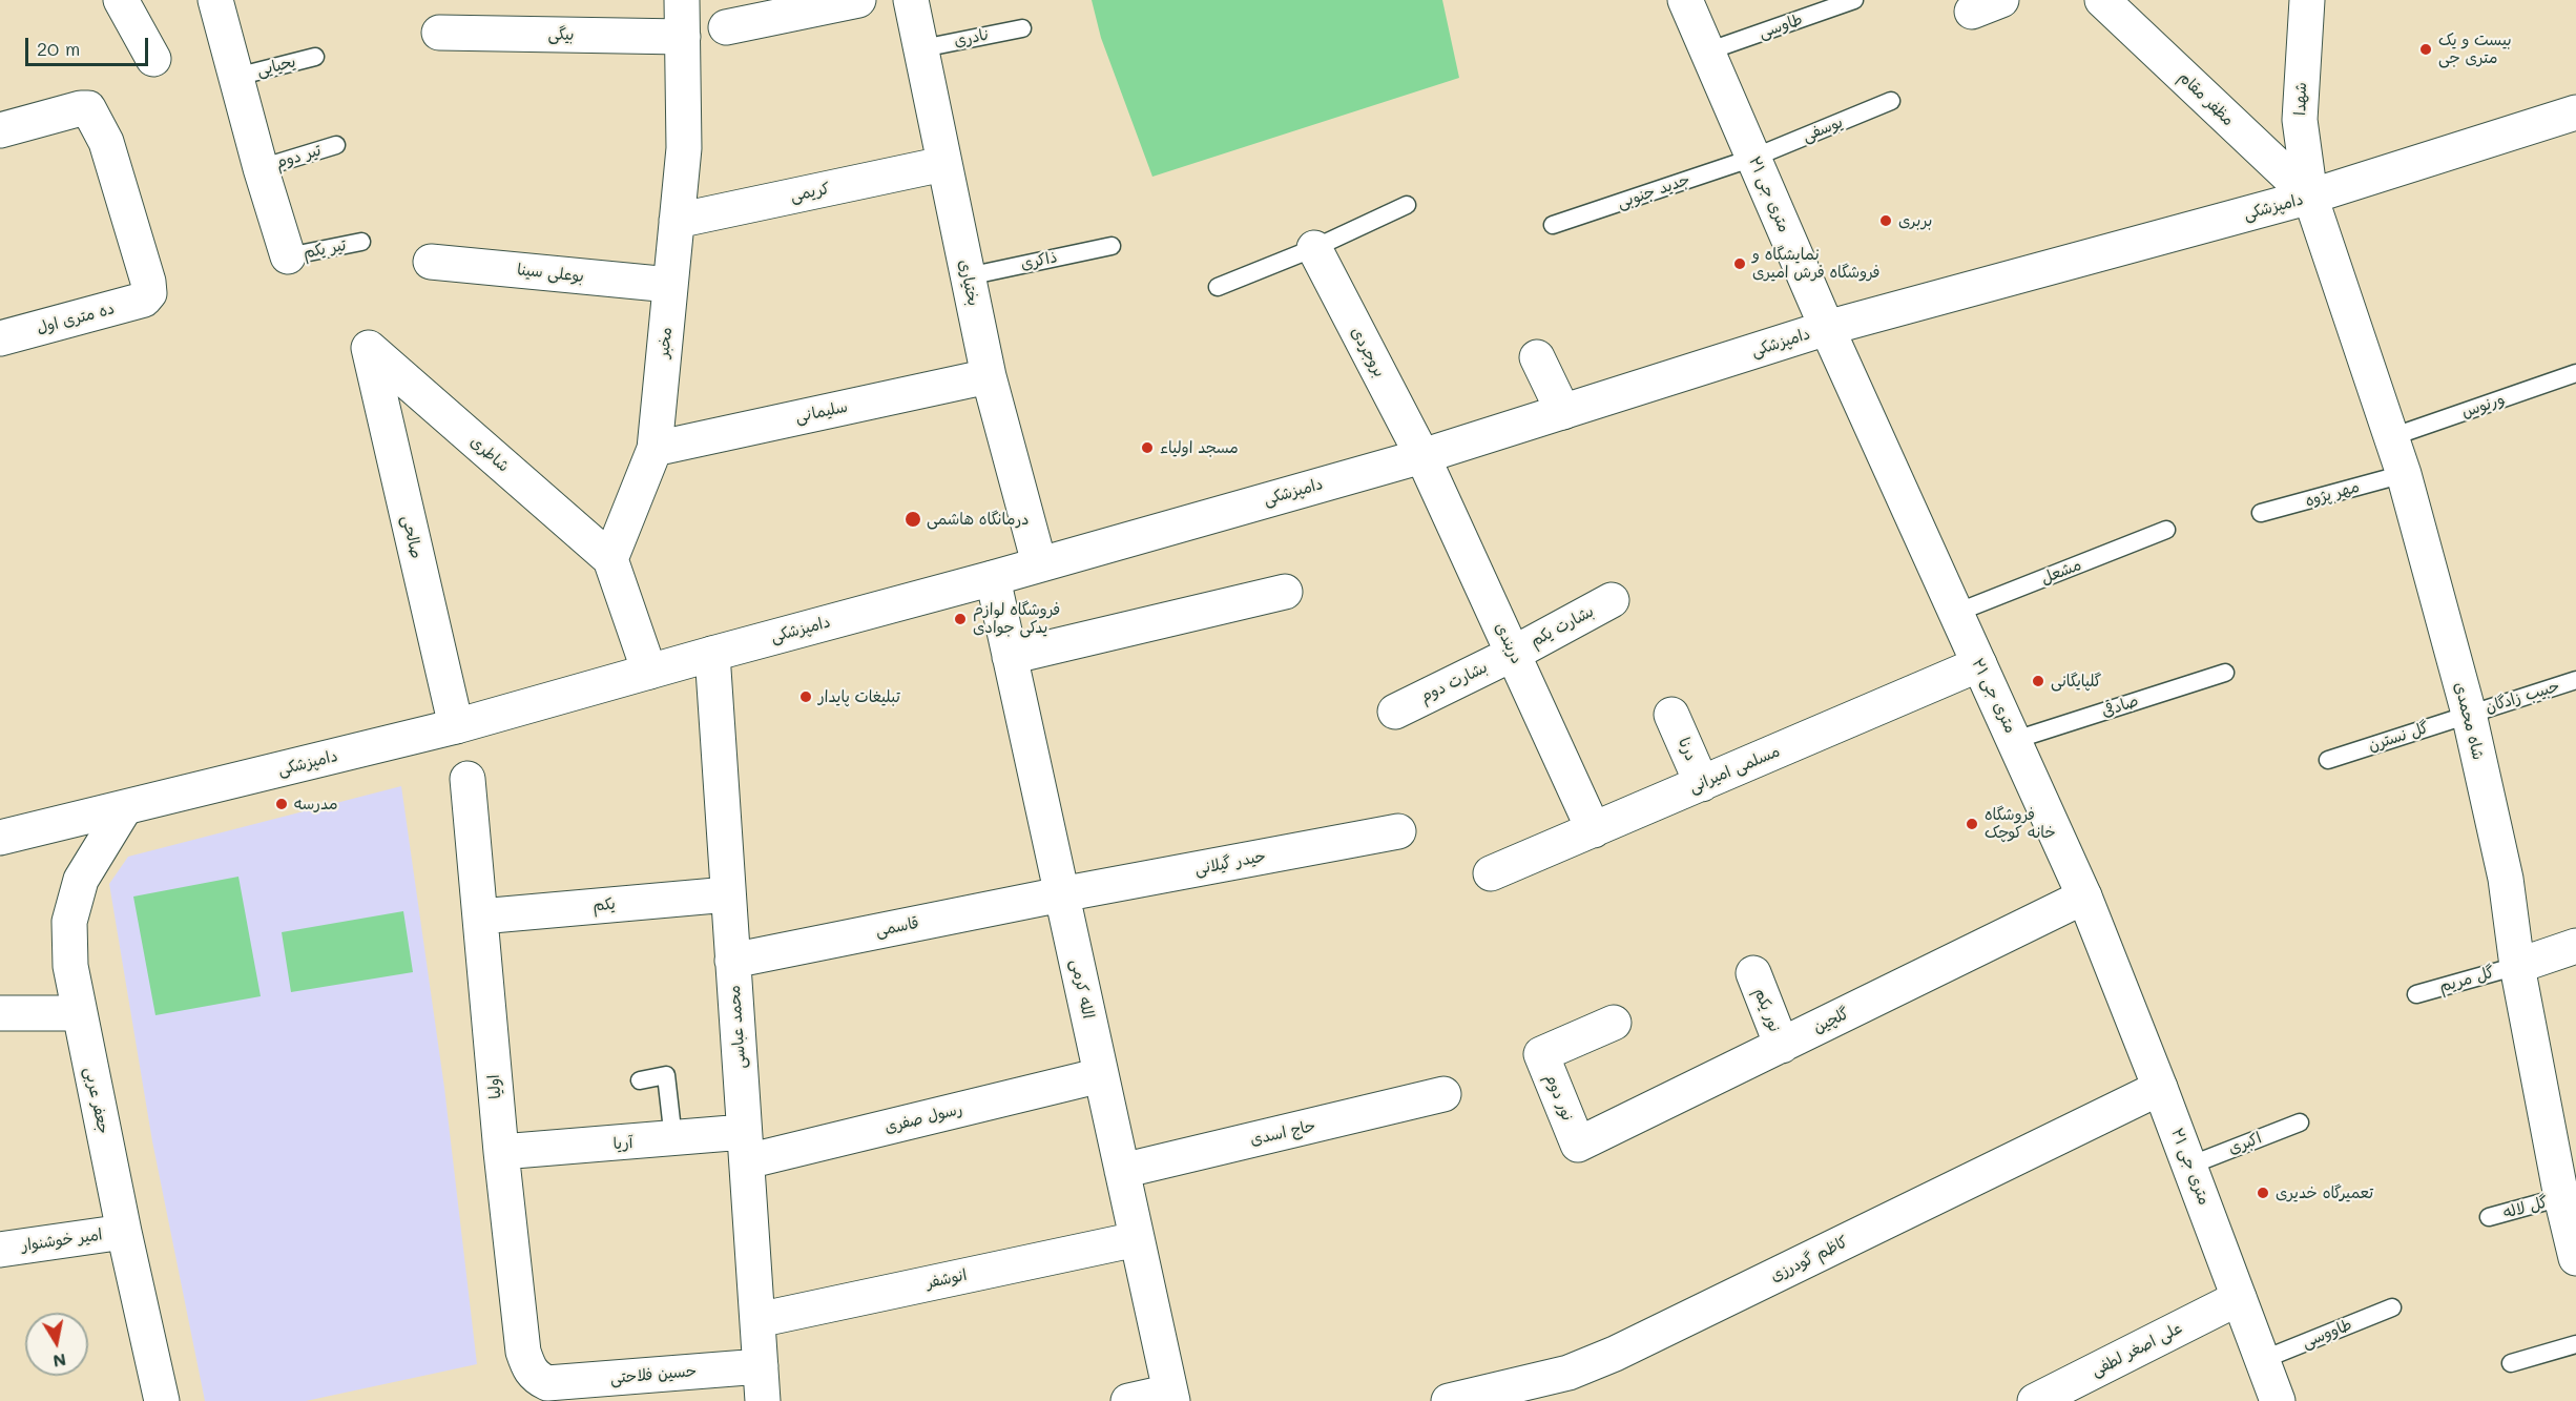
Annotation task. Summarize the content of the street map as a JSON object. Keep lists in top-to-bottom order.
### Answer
{
  "streets": {
    "street": [
      "بیگی",
      "مظفر مقام",
      "شهدا",
      "کریمی",
      "۲۱ متری جی",
      "دامپزشکی",
      "بوعلی سینا",
      "بختیاری",
      "ده متری اول",
      "مخبر",
      "بروجردی",
      "سلیمانی",
      "شاطری",
      "صالحی",
      "بشارت یکم",
      "دربندی",
      "بشارت دوم",
      "شاه محمدی",
      "درنا",
      "مسلمی امیرانی",
      "حیدر گیلانی",
      "یکم",
      "قاسمی",
      "الله کرمی",
      "نور یکم",
      "گلچین",
      "محمد عباسی",
      "اولیا",
      "نور دوم",
      "جعفر عربی",
      "رسول صفری",
      "حاج اسدی",
      "آریا",
      "امیر خوشنوار",
      "کاظم گودرزی",
      "انوشفر",
      "علی‌ اصغر لطفی",
      "حسین فلاحتی"
    ],
    "lane": [
      "طاوسی",
      "نادری",
      "یحیایی",
      "یوسفی",
      "تیر دوم",
      "جدید جنوبی",
      "تیر یکم",
      "ذاکری",
      "ورنوس",
      "مهر پژوه",
      "مشعل",
      "حبیب زادگان",
      "صادقی",
      "گل نسترن",
      "گل مریم",
      "اکبری",
      "گل لاله",
      "طاووسی"
    ]
  },
  "crossings": [
    ["طاوسی", "۲۱ متری جی"],
    ["بیگی", "مخبر"],
    ["نادری", "بختیاری"],
    ["مظفر مقام", "شهدا"],
    ["مظفر مقام", "دامپزشکی"],
    ["مظفر مقام", "شاه محمدی"],
    ["شهدا", "دامپزشکی"],
    ["شهدا", "شاه محمدی"],
    ["یوسفی", "جدید جنوبی"],
    ["یوسفی", "۲۱ متری جی"],
    ["جدید جنوبی", "۲۱ متری جی"],
    ["کریمی", "بختیاری"],
    ["کریمی", "مخبر"],
    ["۲۱ متری جی", "دامپزشکی"],
    ["۲۱ متری جی", "مشعل"],
    ["۲۱ متری جی", "صادقی"],
    ["۲۱ متری جی", "مسلمی امیرانی"],
    ["۲۱ متری جی", "گلچین"],
    ["۲۱ متری جی", "اکبری"],
    ["۲۱ متری جی", "کاظم گودرزی"],
    ["۲۱ متری جی", "طاووسی"],
    ["۲۱ متری جی", "علی‌ اصغر لطفی"],
    ["دامپزشکی", "بختیاری"],
    ["دامپزشکی", "بروجردی"],
    ["دامپزشکی", "صالحی"],
    ["دامپزشکی", "دربندی"],
    ["دامپزشکی", "شاه محمدی"],
    ["دامپزشکی", "الله کرمی"],
    ["دامپزشکی", "محمد عباسی"],
    ["دامپزشکی", "جعفر عربی"],
    ["ذاکری", "بختیاری"],
    ["بوعلی سینا", "مخبر"],
    ["بختیاری", "سلیمانی"],
    ["مخبر", "سلیمانی"],
    ["مخبر", "شاطری"],
    ["بروجردی", "دربندی"],
    ["ورنوس", "شاه محمدی"],
    ["شاطری", "صالحی"],
    ["مهر پژوه", "شاه محمدی"],
    ["بشارت یکم", "دربندی"],
    ["بشارت یکم", "بشارت دوم"],
    ["دربندی", "بشارت دوم"],
    ["دربندی", "مسلمی امیرانی"],
    ["حبیب زادگان", "شاه محمدی"],
    ["حبیب زادگان", "گل نسترن"],
    ["شاه محمدی", "گل نسترن"],
    ["شاه محمدی", "گل مریم"],
    ["شاه محمدی", "گل لاله"],
    ["درنا", "مسلمی امیرانی"],
    ["حیدر گیلانی", "قاسمی"],
    ["حیدر گیلانی", "الله کرمی"],
    ["یکم", "محمد عباسی"],
    ["یکم", "اولیا"],
    ["قاسمی", "الله کرمی"],
    ["قاسمی", "محمد عباسی"],
    ["الله کرمی", "رسول صفری"],
    ["الله کرمی", "حاج اسدی"],
    ["الله کرمی", "انوشفر"],
    ["نور یکم", "گلچین"],
    ["گلچین", "نور دوم"],
    ["محمد عباسی", "رسول صفری"],
    ["محمد عباسی", "آریا"],
    ["محمد عباسی", "انوشفر"],
    ["محمد عباسی", "حسین فلاحتی"],
    ["اولیا", "آریا"],
    ["اولیا", "حسین فلاحتی"],
    ["جعفر عربی", "امیر خوشنوار"],
    ["رسول صفری", "آریا"]
  ],
  "places": [
    "بیست و یک متری جی",
    "بربری",
    "نمایشگاه و فروشگاه فرش امیری",
    "مسجد اولیاء",
    "درمانگاه هاشمی",
    "فروشگاه لوازم یدکی جوادی",
    "گلپایگانی",
    "تبلیغات پایدار",
    "مدرسه",
    "فروشگاه خانه کوچک",
    "تعمیرگاه خدیری"
  ],
  "scale_bar": "20 m",
  "north": "bottom"
}
